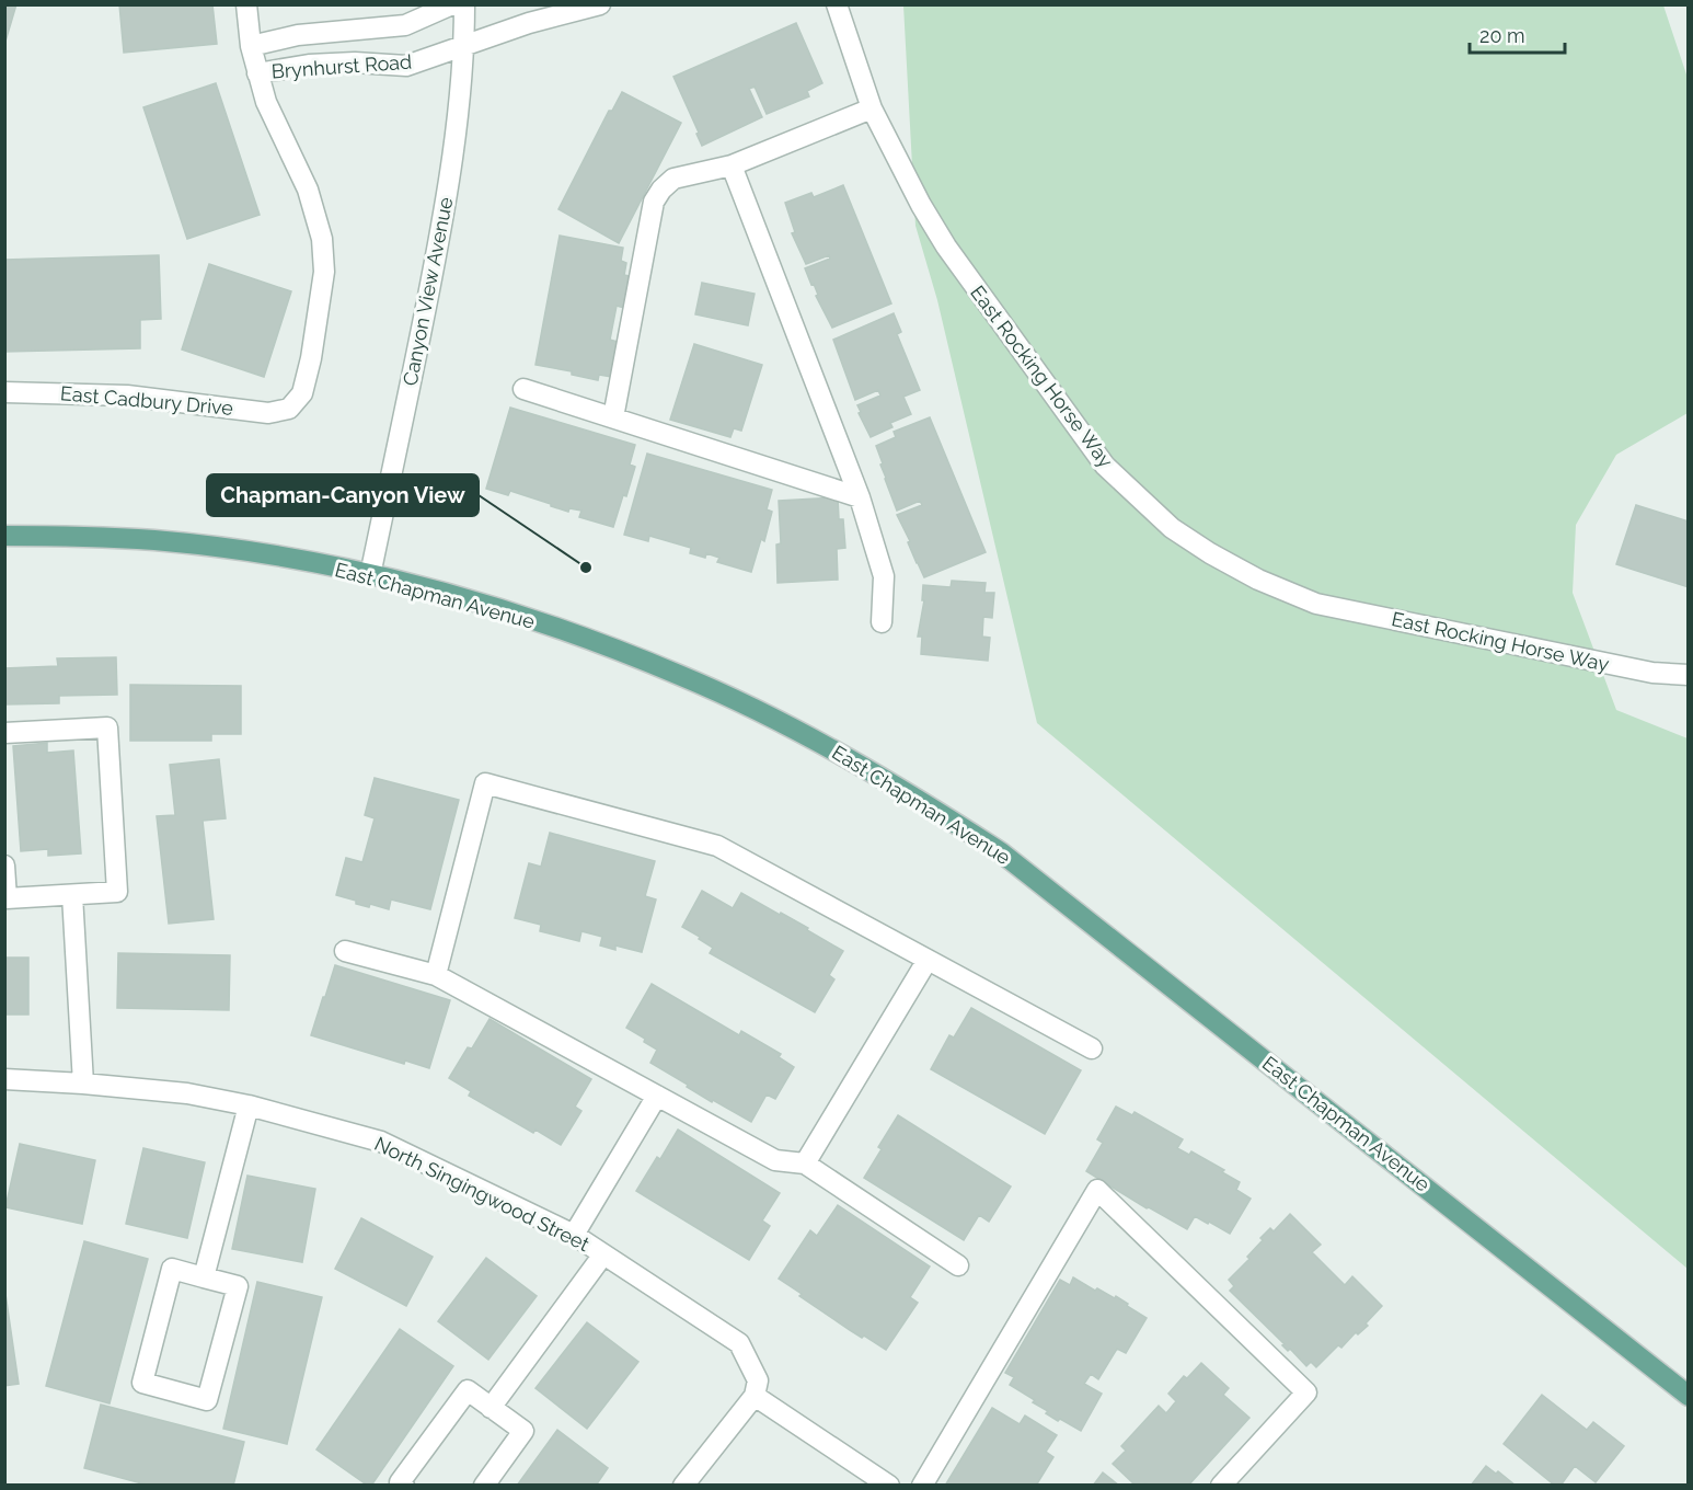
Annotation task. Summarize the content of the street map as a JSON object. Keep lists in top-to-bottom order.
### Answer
{
  "streets": {
    "main road": ["East Chapman Avenue"],
    "street": [
      "Brynhurst Road",
      "Canyon View Avenue",
      "East Rocking Horse Way",
      "East Cadbury Drive",
      "North Singingwood Street"
    ]
  },
  "crossings": [
    ["Brynhurst Road", "Canyon View Avenue"],
    ["Brynhurst Road", "East Cadbury Drive"],
    ["Canyon View Avenue", "East Chapman Avenue"]
  ],
  "places": ["Chapman-Canyon View"],
  "scale_bar": "20 m"
}
